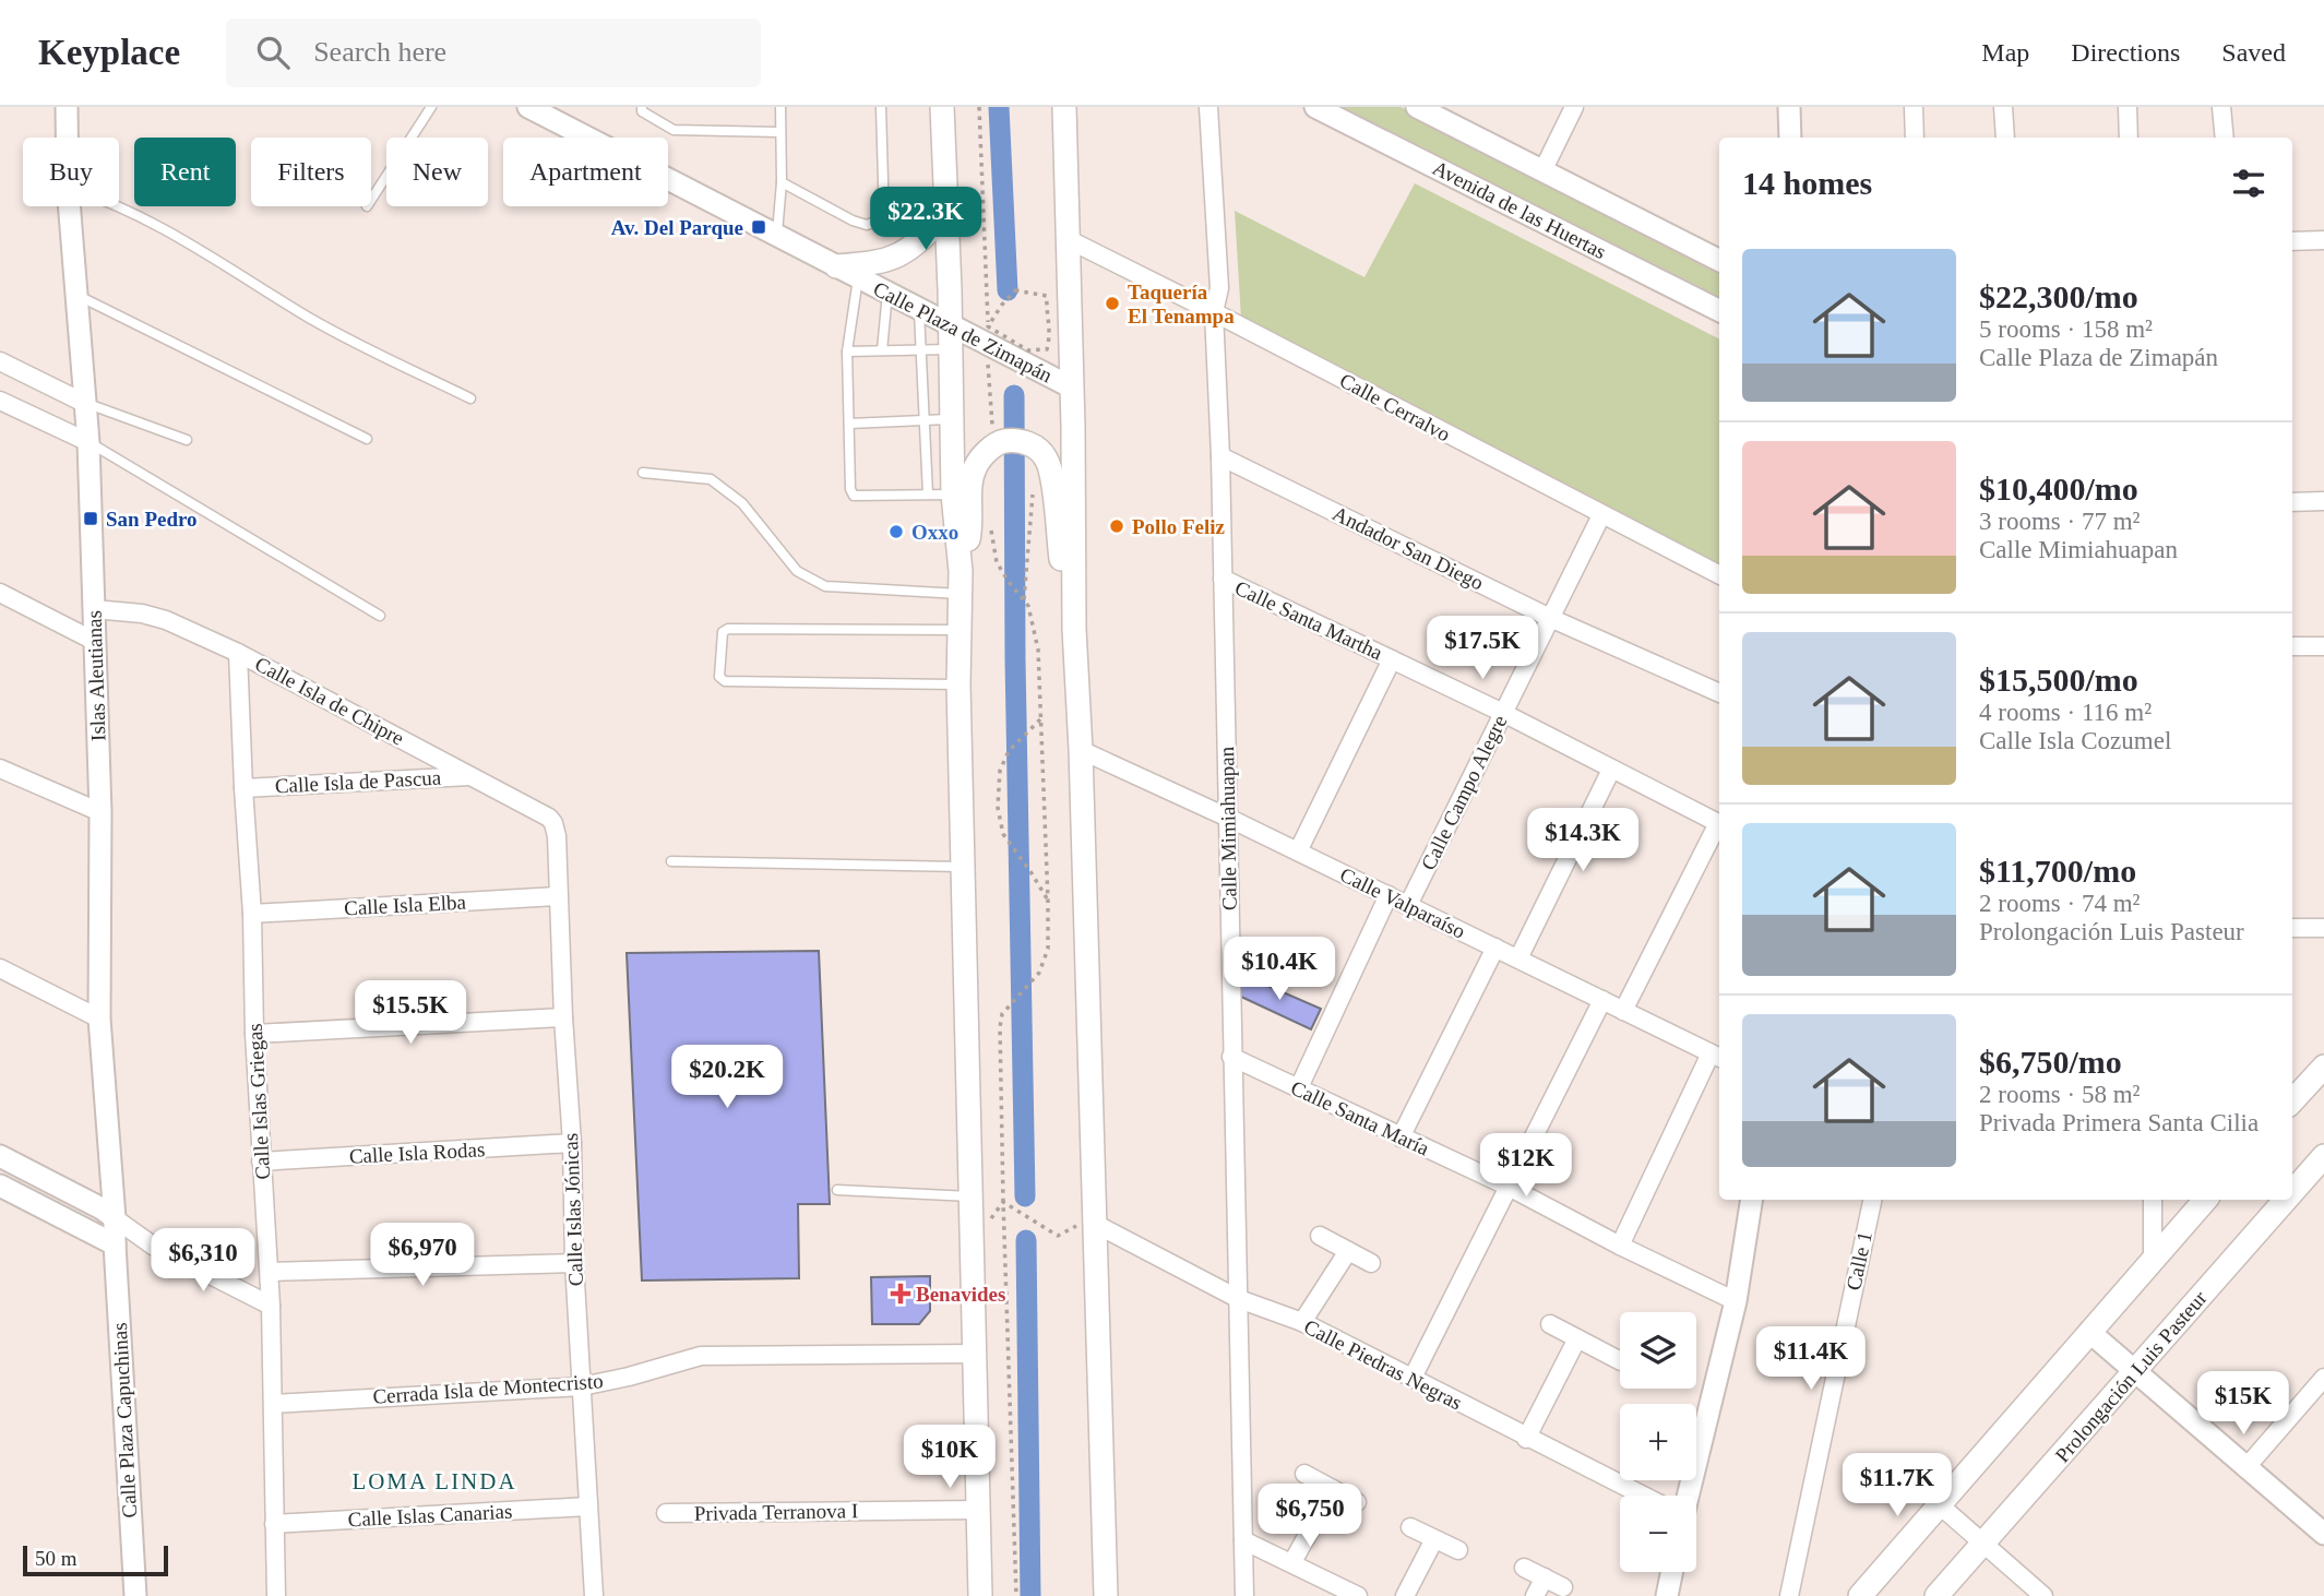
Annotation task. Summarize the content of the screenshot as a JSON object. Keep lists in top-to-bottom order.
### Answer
{
  "streets": {
    "main road": ["Prolongación Luis Pasteur"],
    "street": [
      "Avenida de las Huertas",
      "Calle Plaza de Zimapán",
      "Calle Cerralvo",
      "Andador San Diego",
      "Calle Santa Martha",
      "Islas Aleutianas",
      "Calle Isla de Chipre",
      "Calle Isla de Pascua",
      "Calle Campo Alegre",
      "Calle Mimiahuapan",
      "Calle Valparaíso",
      "Calle Isla Elba",
      "Calle Islas Griegas",
      "Calle Santa María",
      "Calle Isla Rodas",
      "Calle Islas Jónicas",
      "Calle 1",
      "Calle Piedras Negras",
      "Cerrada Isla de Montecristo",
      "Calle Plaza Capuchinas",
      "Privada Terranova I",
      "Calle Islas Canarias"
    ]
  },
  "crossings": [
    ["Calle Cerralvo", "Calle Campo Alegre"],
    ["Calle Cerralvo", "Calle Mimiahuapan"],
    ["Andador San Diego", "Calle Campo Alegre"],
    ["Andador San Diego", "Calle Mimiahuapan"],
    ["Calle Santa Martha", "Calle Campo Alegre"],
    ["Calle Santa Martha", "Calle Mimiahuapan"],
    ["Islas Aleutianas", "Calle Isla de Chipre"],
    ["Islas Aleutianas", "Calle Plaza Capuchinas"],
    ["Calle Isla de Chipre", "Calle Isla de Pascua"],
    ["Calle Isla de Chipre", "Calle Islas Griegas"],
    ["Calle Isla de Chipre", "Calle Islas Jónicas"],
    ["Calle Isla de Pascua", "Calle Islas Griegas"],
    ["Calle Campo Alegre", "Calle Valparaíso"],
    ["Calle Mimiahuapan", "Calle Valparaíso"],
    ["Calle Mimiahuapan", "Calle Santa María"],
    ["Calle Mimiahuapan", "Calle Piedras Negras"],
    ["Calle Isla Elba", "Calle Islas Griegas"],
    ["Calle Isla Elba", "Calle Islas Jónicas"],
    ["Calle Islas Griegas", "Calle Isla Rodas"],
    ["Calle Islas Griegas", "Cerrada Isla de Montecristo"],
    ["Calle Islas Griegas", "Calle Islas Canarias"],
    ["Calle Isla Rodas", "Calle Islas Jónicas"],
    ["Calle Islas Jónicas", "Cerrada Isla de Montecristo"],
    ["Calle Islas Jónicas", "Calle Islas Canarias"]
  ],
  "districts": ["LOMA LINDA"],
  "places": {
    "transit": ["Av. Del Parque", "San Pedro"],
    "other": ["Taquería El Tenampa", "Pollo Feliz", "Oxxo"],
    "health": ["Benavides"]
  },
  "scale_bar": "50 m",
  "page": {
    "header": "Keyplace",
    "search": "Search here",
    "nav": ["Map", "Directions", "Saved"],
    "chip": [
      "Buy",
      "Rent",
      "Filters",
      "New",
      "Apartment"
    ],
    "heading": "14 homes",
    "price": [
      "$22.3K",
      "$17.5K",
      "$14.3K",
      "$10.4K",
      "$15.5K",
      "$20.2K",
      "$12K",
      "$6,970",
      "$6,310",
      "$11.4K",
      "$15K",
      "$10K",
      "$11.7K",
      "$6,750"
    ],
    "list": [
      {
        "name": "$22,300/mo",
        "note": "5 rooms · 158 m² · Calle Plaza de Zimapán"
      },
      {
        "name": "$10,400/mo",
        "note": "3 rooms · 77 m² · Calle Mimiahuapan"
      },
      {
        "name": "$15,500/mo",
        "note": "4 rooms · 116 m² · Calle Isla Cozumel"
      },
      {
        "name": "$11,700/mo",
        "note": "2 rooms · 74 m² · Prolongación Luis Pasteur"
      },
      {
        "name": "$6,750/mo",
        "note": "2 rooms · 58 m² · Privada Primera Santa Cilia"
      }
    ],
    "map_buttons": ["+", "−"],
    "scale": "50 m"
  }
}
